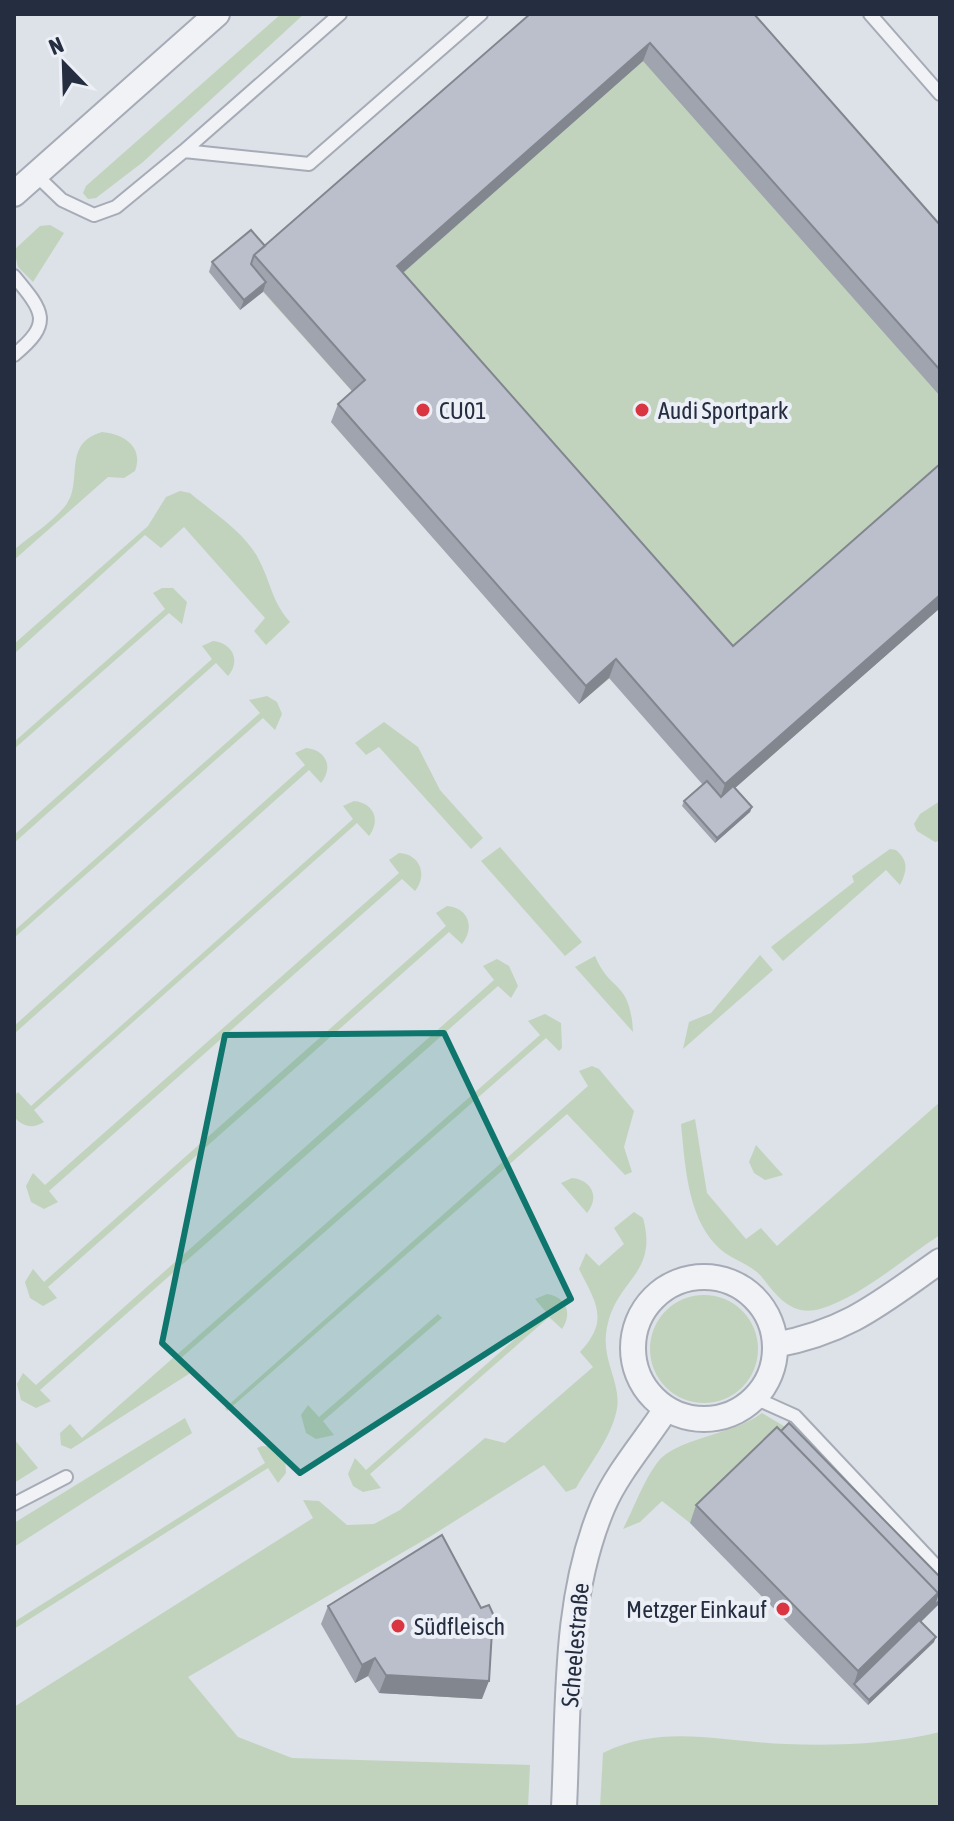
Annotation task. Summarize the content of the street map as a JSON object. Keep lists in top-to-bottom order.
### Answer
{
  "streets": {
    "street": ["Scheelestraße"]
  },
  "places": [
    "CU01",
    "Audi Sportpark",
    "Metzger Einkauf",
    "Südfleisch"
  ],
  "north": "top left"
}
